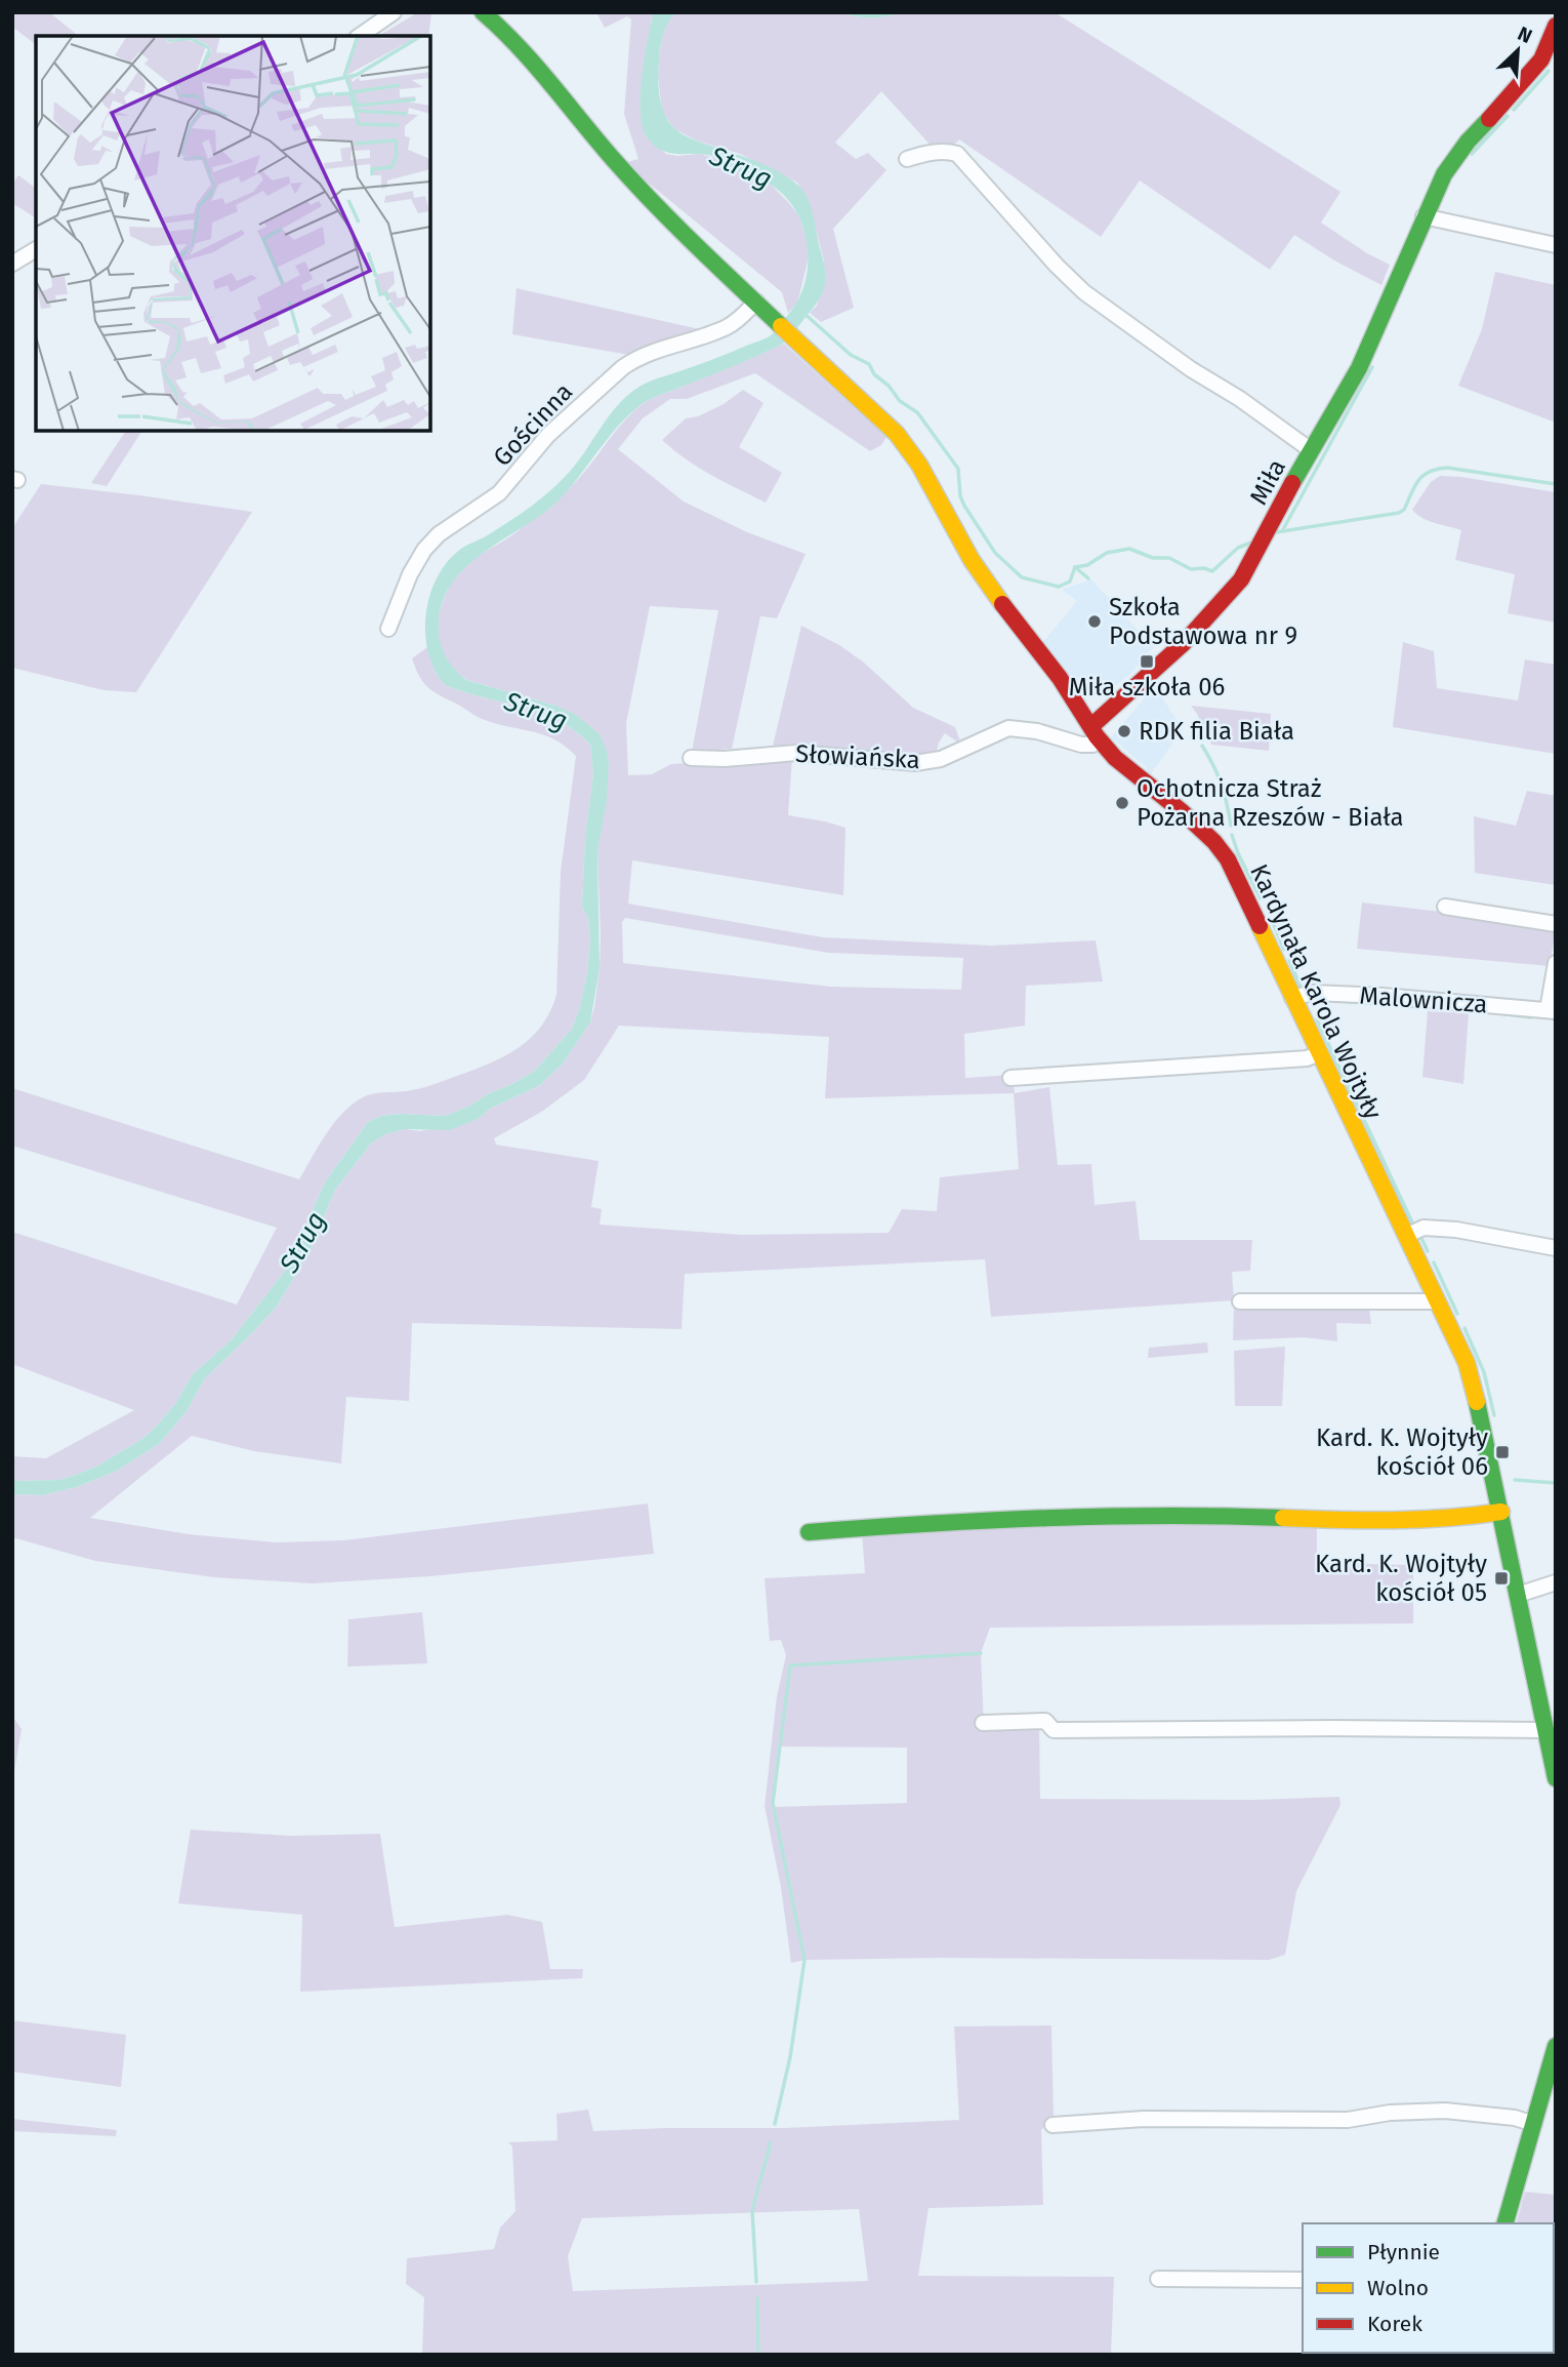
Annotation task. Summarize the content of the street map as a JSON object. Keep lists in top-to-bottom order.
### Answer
{
  "streets": {
    "street": [
      "Gościnna",
      "Miła",
      "Słowiańska",
      "Kardynała Karola Wojtyły",
      "Malownicza"
    ]
  },
  "crossings": [
    ["Gościnna", "Kardynała Karola Wojtyły"],
    ["Miła", "Słowiańska"],
    ["Miła", "Kardynała Karola Wojtyły"],
    ["Słowiańska", "Kardynała Karola Wojtyły"],
    ["Kardynała Karola Wojtyły", "Malownicza"]
  ],
  "water": ["Strug"],
  "places": {
    "other": ["Szkoła Podstawowa nr 9", "RDK filia Biała", "Ochotnicza Straż Pożarna Rzeszów - Biała"],
    "transit": ["Miła szkoła 06", "Kard. K. Wojtyły kościół 06", "Kard. K. Wojtyły kościół 05"]
  },
  "legend": ["Płynnie", "Wolno", "Korek"],
  "north": "top right"
}
